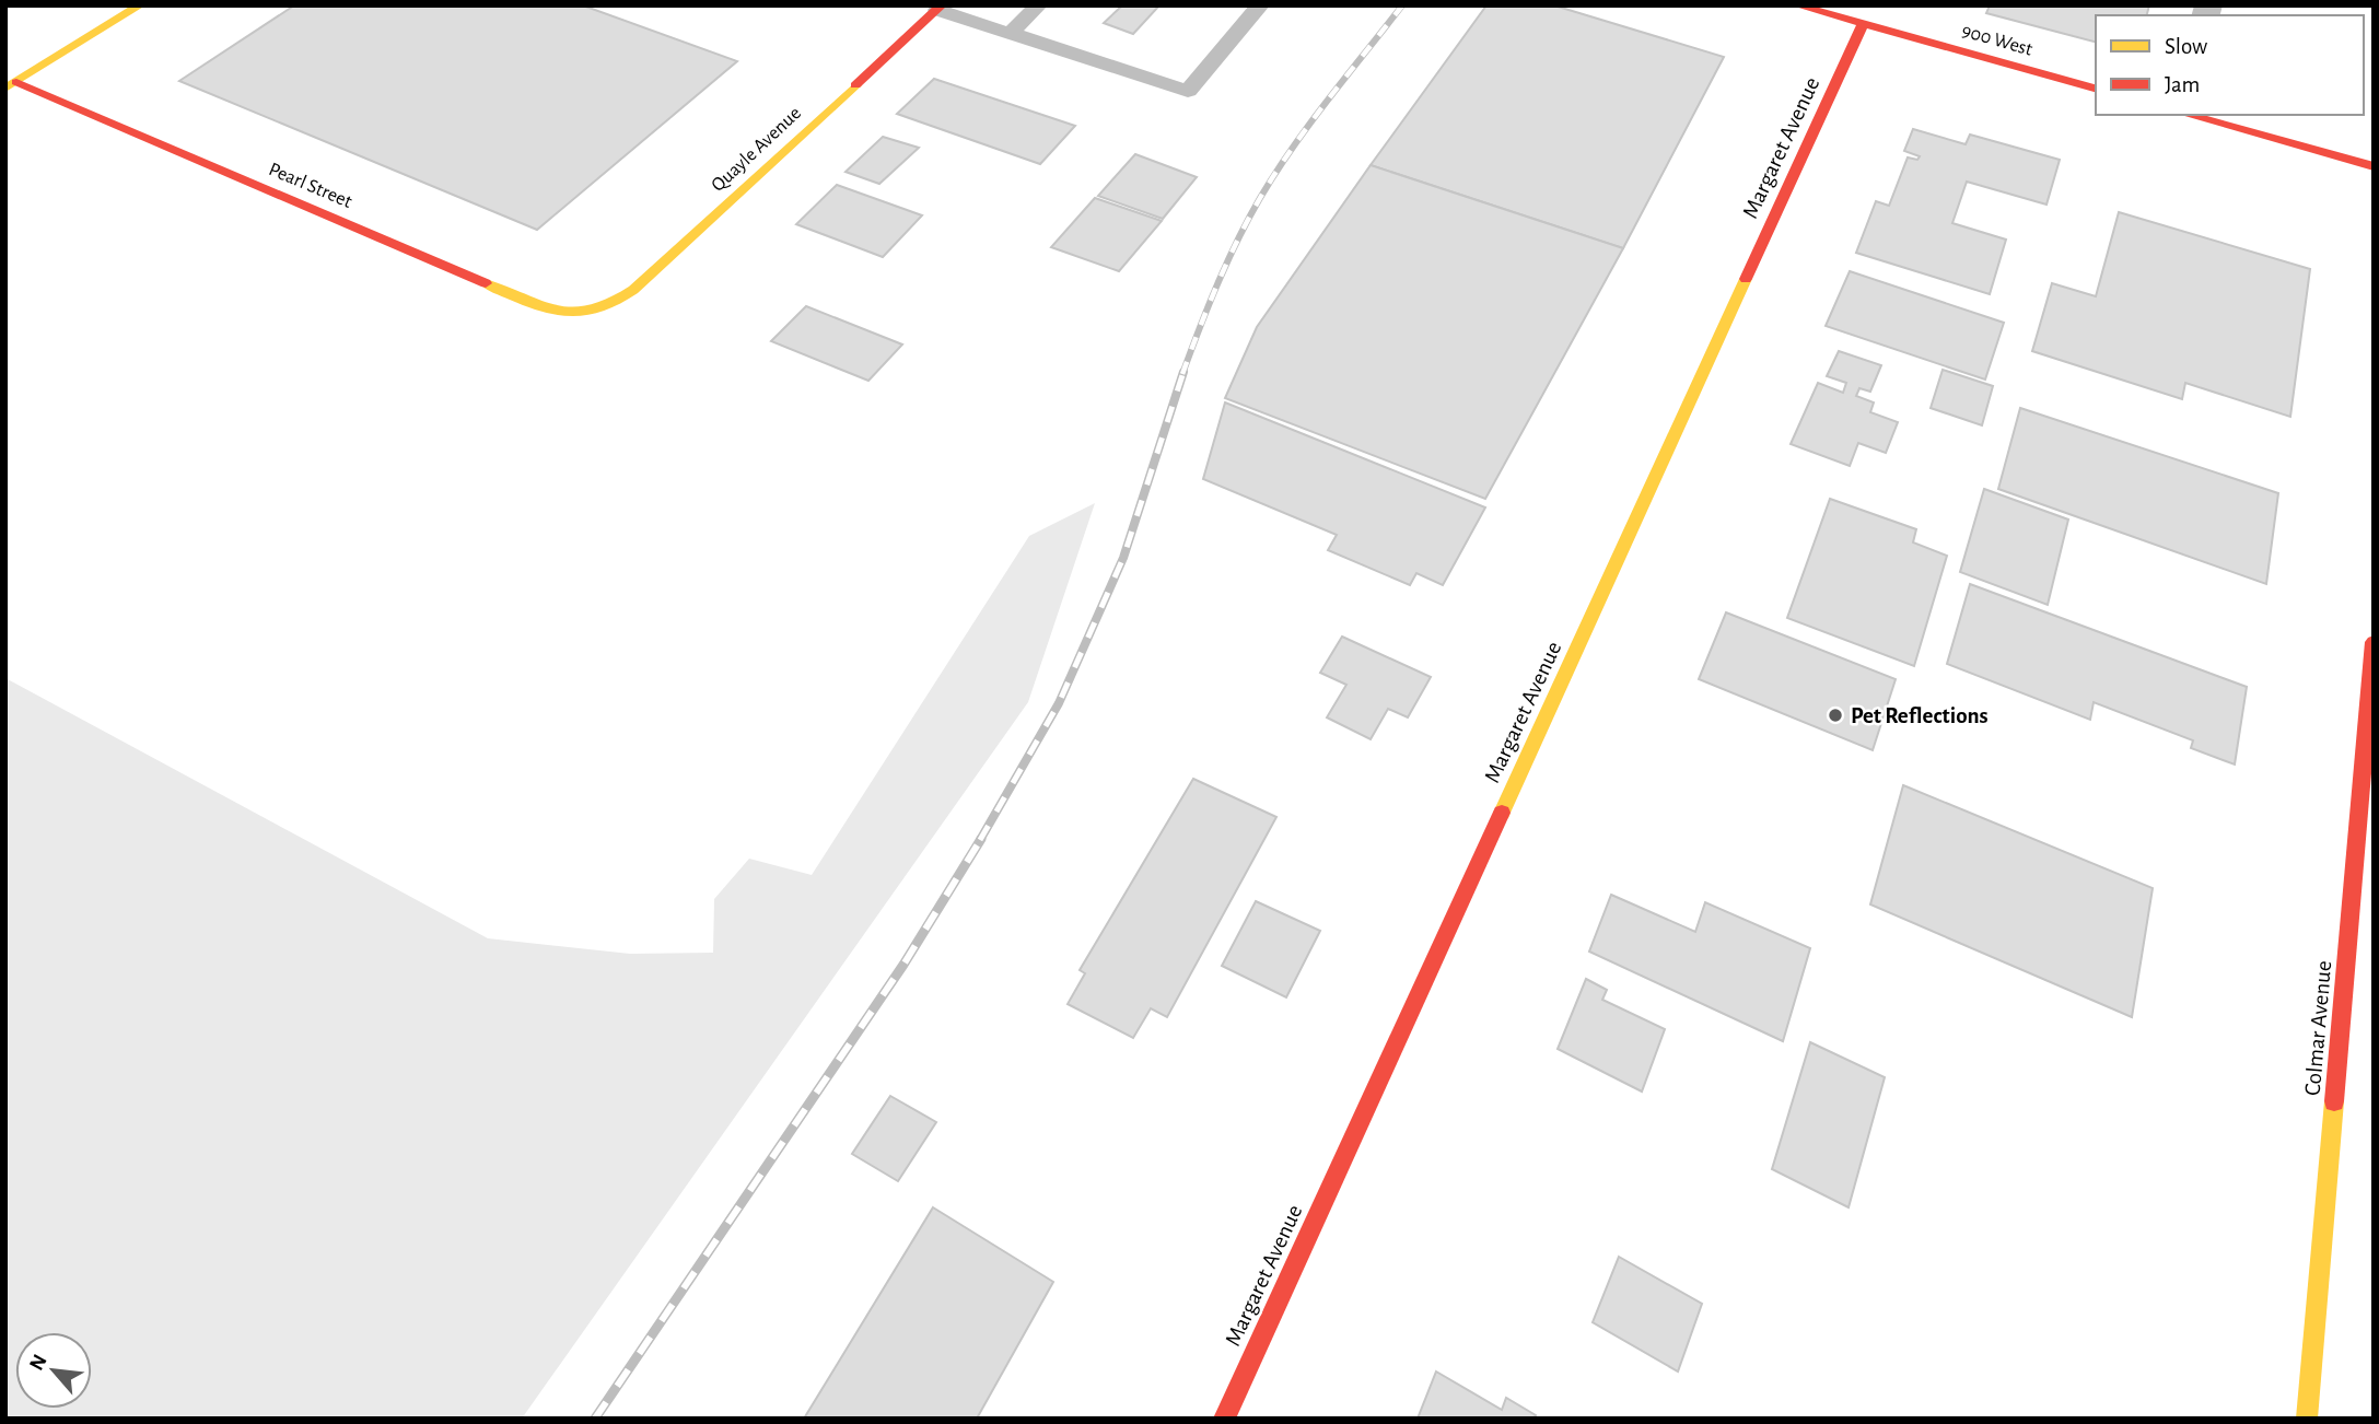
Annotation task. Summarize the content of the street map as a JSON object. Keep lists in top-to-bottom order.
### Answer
{
  "streets": {
    "street": [
      "900 West",
      "Margaret Avenue",
      "Quayle Avenue",
      "Pearl Street",
      "Colmar Avenue"
    ]
  },
  "crossings": [
    ["900 West", "Margaret Avenue"],
    ["Quayle Avenue", "Pearl Street"]
  ],
  "places": ["Pet Reflections"],
  "legend": ["Slow", "Jam"],
  "north": "top left"
}
